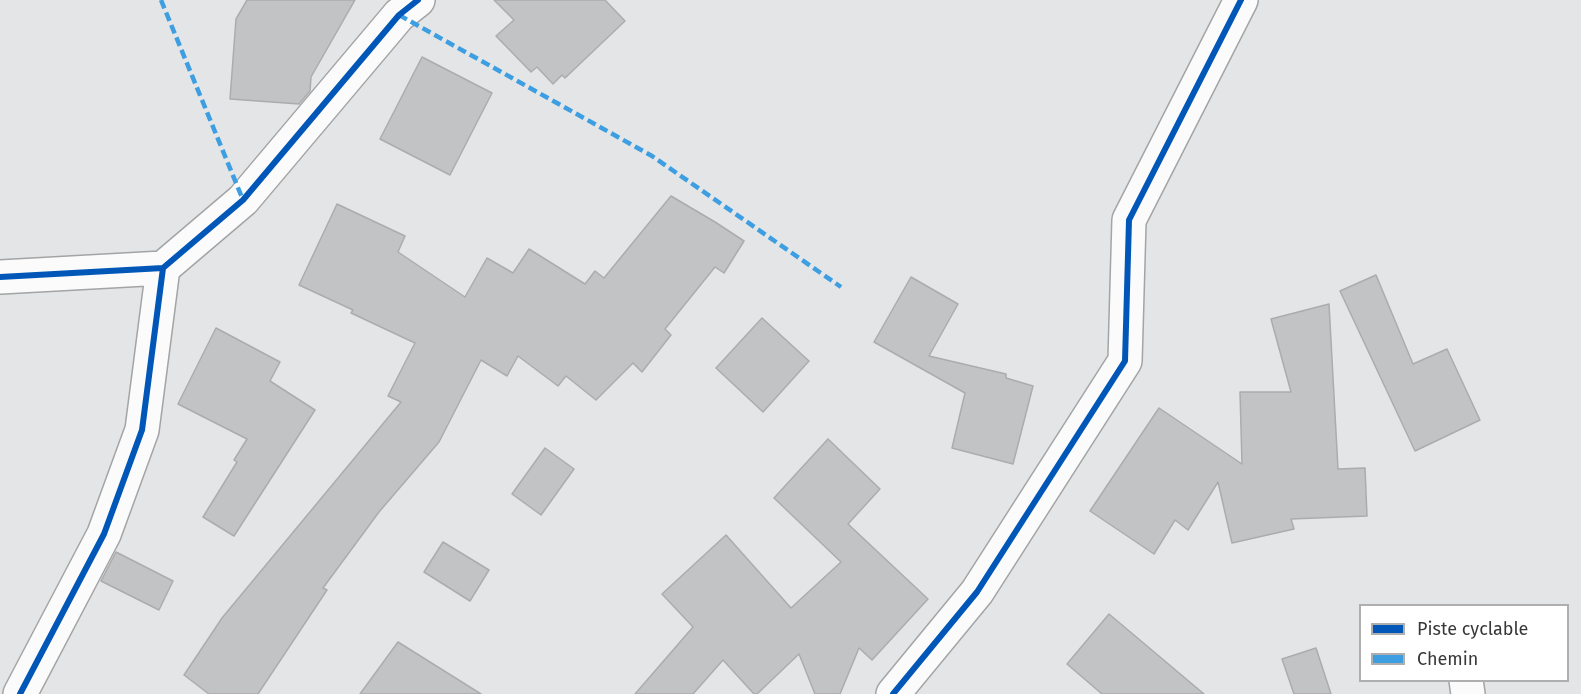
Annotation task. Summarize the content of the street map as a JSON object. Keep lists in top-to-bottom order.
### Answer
{
  "legend": ["Piste cyclable", "Chemin"]
}
